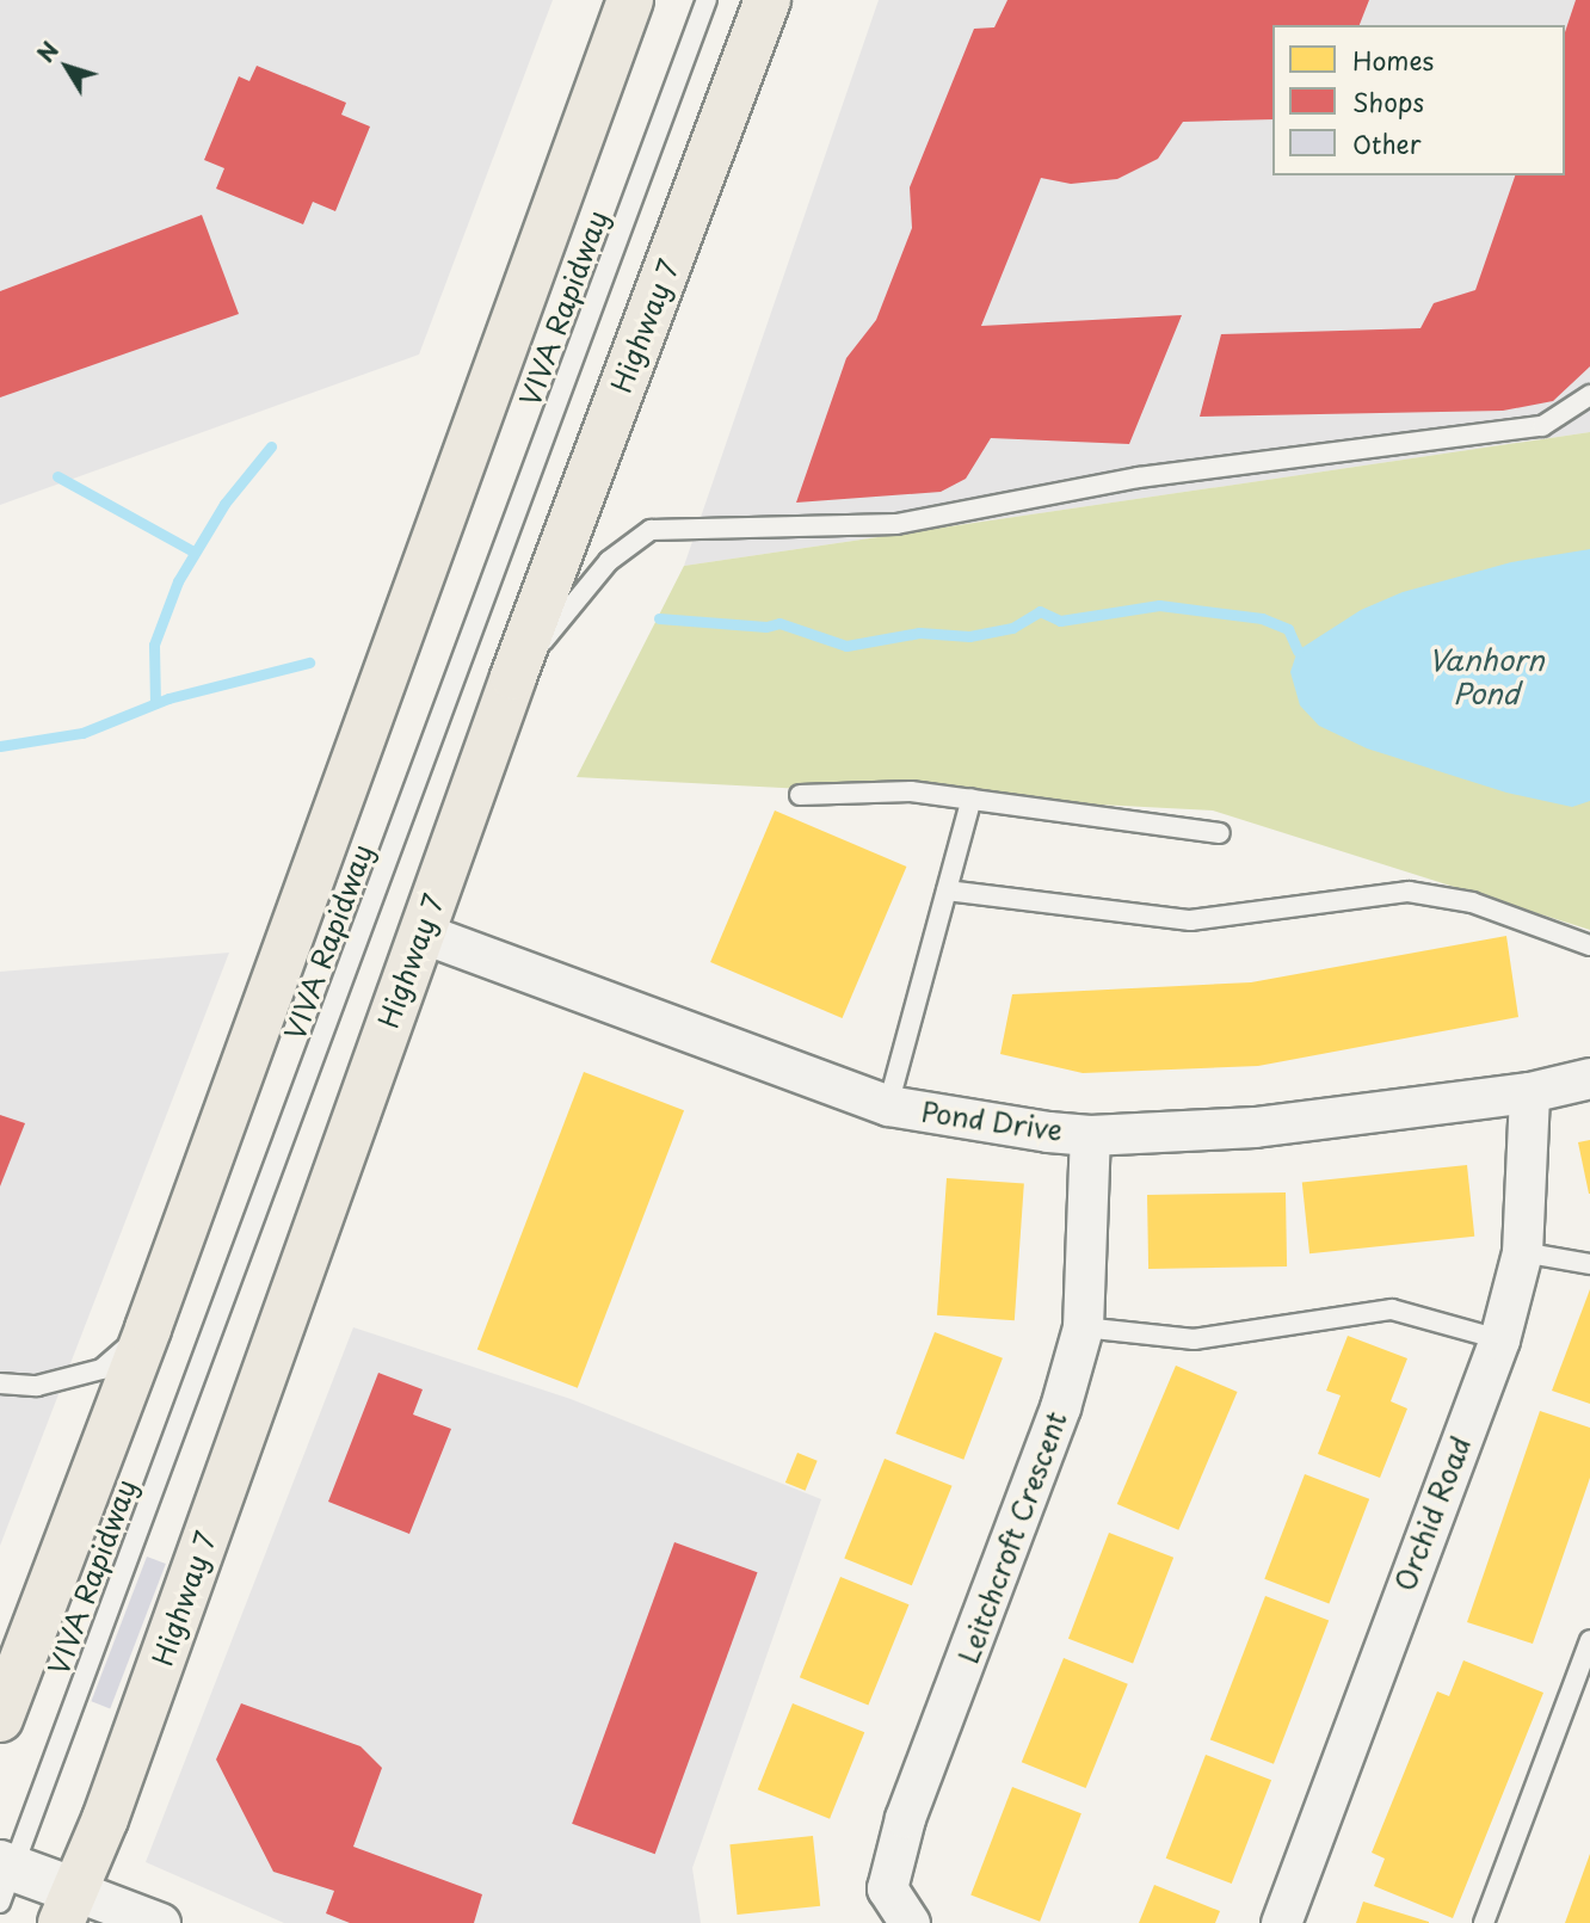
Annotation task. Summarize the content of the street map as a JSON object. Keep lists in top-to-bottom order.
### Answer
{
  "streets": {
    "main road": ["Highway 7"],
    "street": ["Pond Drive", "Orchid Road", "Leitchcroft Crescent"],
    "lane": ["VIVA Rapidway"]
  },
  "crossings": [
    ["Highway 7", "Pond Drive"],
    ["Pond Drive", "Orchid Road"],
    ["Pond Drive", "Leitchcroft Crescent"]
  ],
  "water": ["Vanhorn Pond"],
  "legend": ["Homes", "Shops", "Other"],
  "north": "top left"
}
